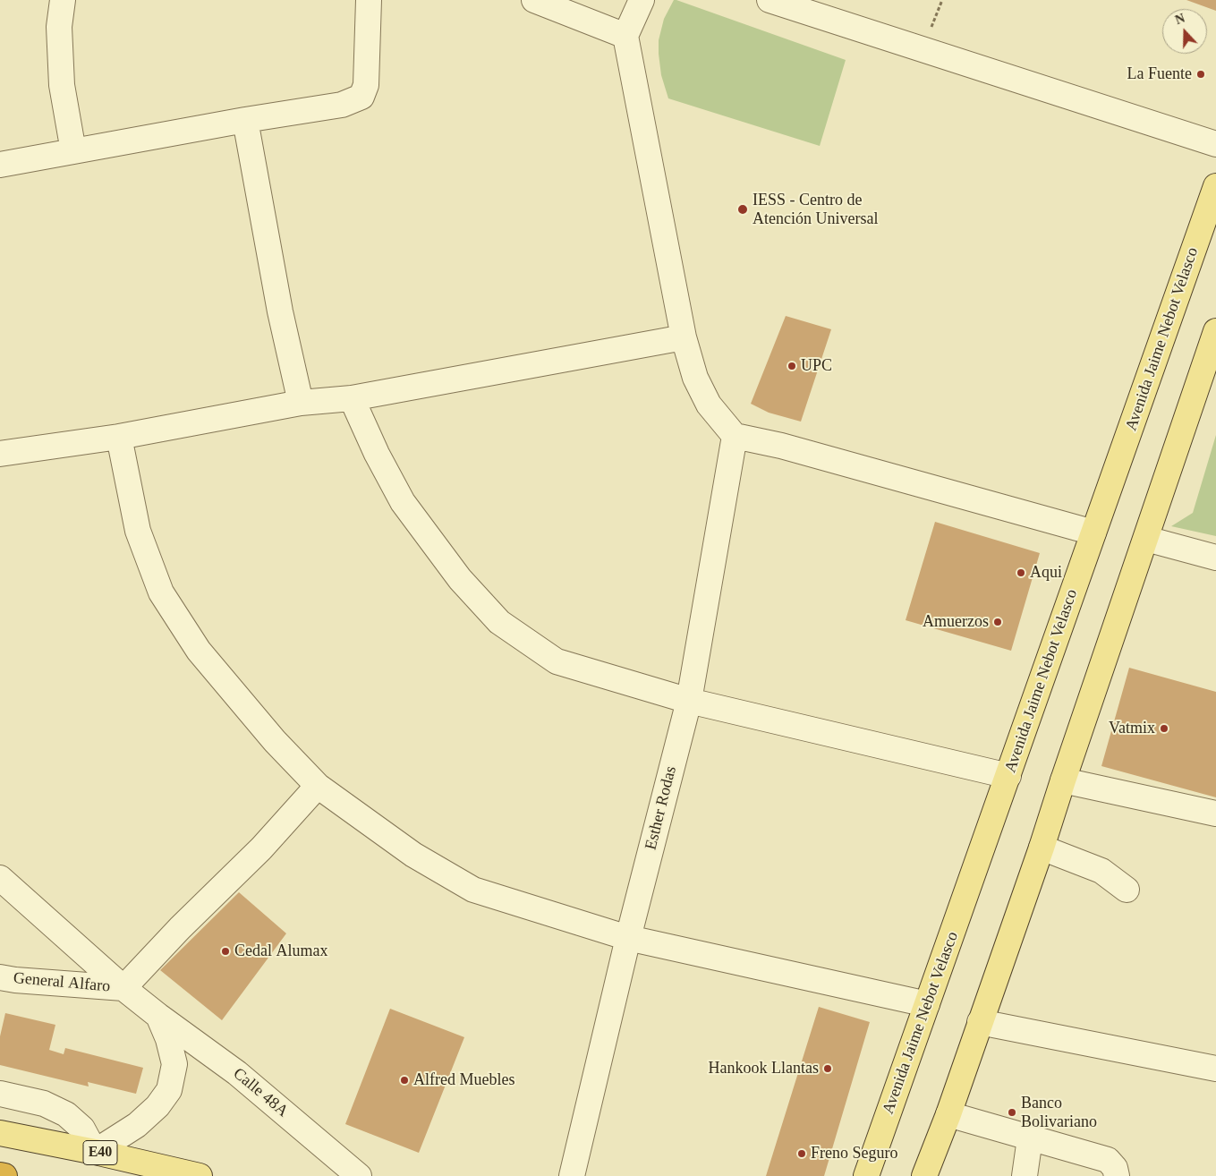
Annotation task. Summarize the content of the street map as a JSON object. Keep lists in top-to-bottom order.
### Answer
{
  "streets": {
    "main road": ["Avenida Jaime Nebot Velasco", "E40"],
    "street": ["Esther Rodas", "General Alfaro", "Calle 48A"]
  },
  "crossings": [
    ["General Alfaro", "Calle 48A"]
  ],
  "places": [
    "La Fuente",
    "IESS - Centro de Atención Universal",
    "UPC",
    "Aqui",
    "Amuerzos",
    "Vatmix",
    "Cedal Alumax",
    "Hankook Llantas",
    "Alfred Muebles",
    "Banco Bolivariano",
    "Freno Seguro"
  ],
  "north": "top"
}
